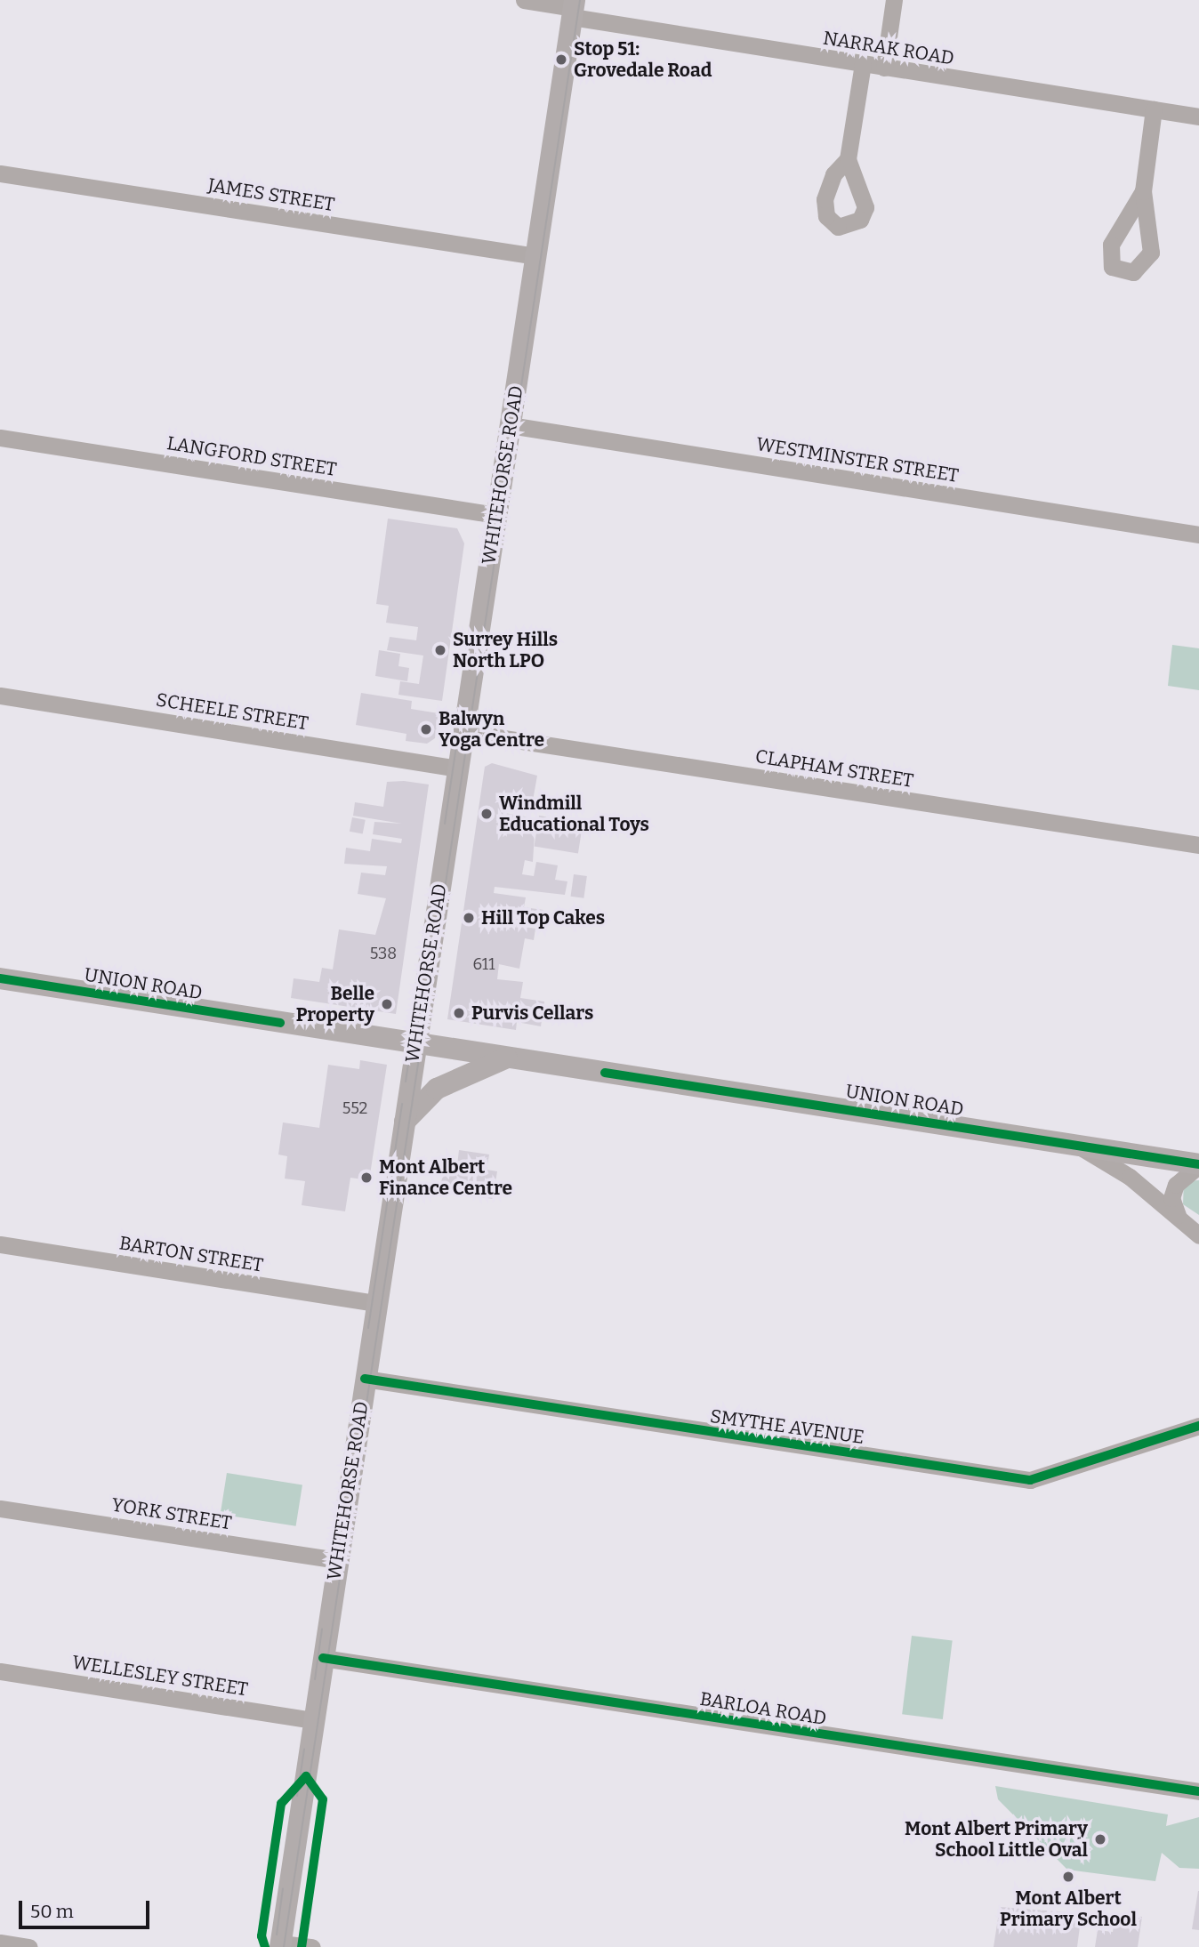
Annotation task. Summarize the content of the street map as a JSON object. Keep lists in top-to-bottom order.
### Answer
{
  "streets": {
    "main road": ["WHITEHORSE ROAD", "UNION ROAD"],
    "street": [
      "NARRAK ROAD",
      "JAMES STREET",
      "LANGFORD STREET",
      "WESTMINSTER STREET",
      "SCHEELE STREET",
      "CLAPHAM STREET",
      "BARTON STREET",
      "SMYTHE AVENUE",
      "YORK STREET",
      "WELLESLEY STREET",
      "BARLOA ROAD"
    ]
  },
  "crossings": [
    ["NARRAK ROAD", "WHITEHORSE ROAD"],
    ["JAMES STREET", "WHITEHORSE ROAD"],
    ["LANGFORD STREET", "WHITEHORSE ROAD"],
    ["WESTMINSTER STREET", "WHITEHORSE ROAD"],
    ["WHITEHORSE ROAD", "SCHEELE STREET"],
    ["WHITEHORSE ROAD", "CLAPHAM STREET"],
    ["WHITEHORSE ROAD", "UNION ROAD"],
    ["WHITEHORSE ROAD", "BARTON STREET"],
    ["WHITEHORSE ROAD", "SMYTHE AVENUE"],
    ["WHITEHORSE ROAD", "YORK STREET"],
    ["WHITEHORSE ROAD", "WELLESLEY STREET"],
    ["WHITEHORSE ROAD", "BARLOA ROAD"]
  ],
  "places": [
    "Stop 51: Grovedale Road",
    "Surrey Hills North LPO",
    "Balwyn Yoga Centre",
    "Windmill Educational Toys",
    "Hill Top Cakes",
    "Belle Property",
    "Purvis Cellars",
    "Mont Albert Finance Centre",
    "Mont Albert Primary School Little Oval",
    "Mont Albert Primary School"
  ],
  "house_numbers": ["538", "611", "552"],
  "scale_bar": "50 m"
}
